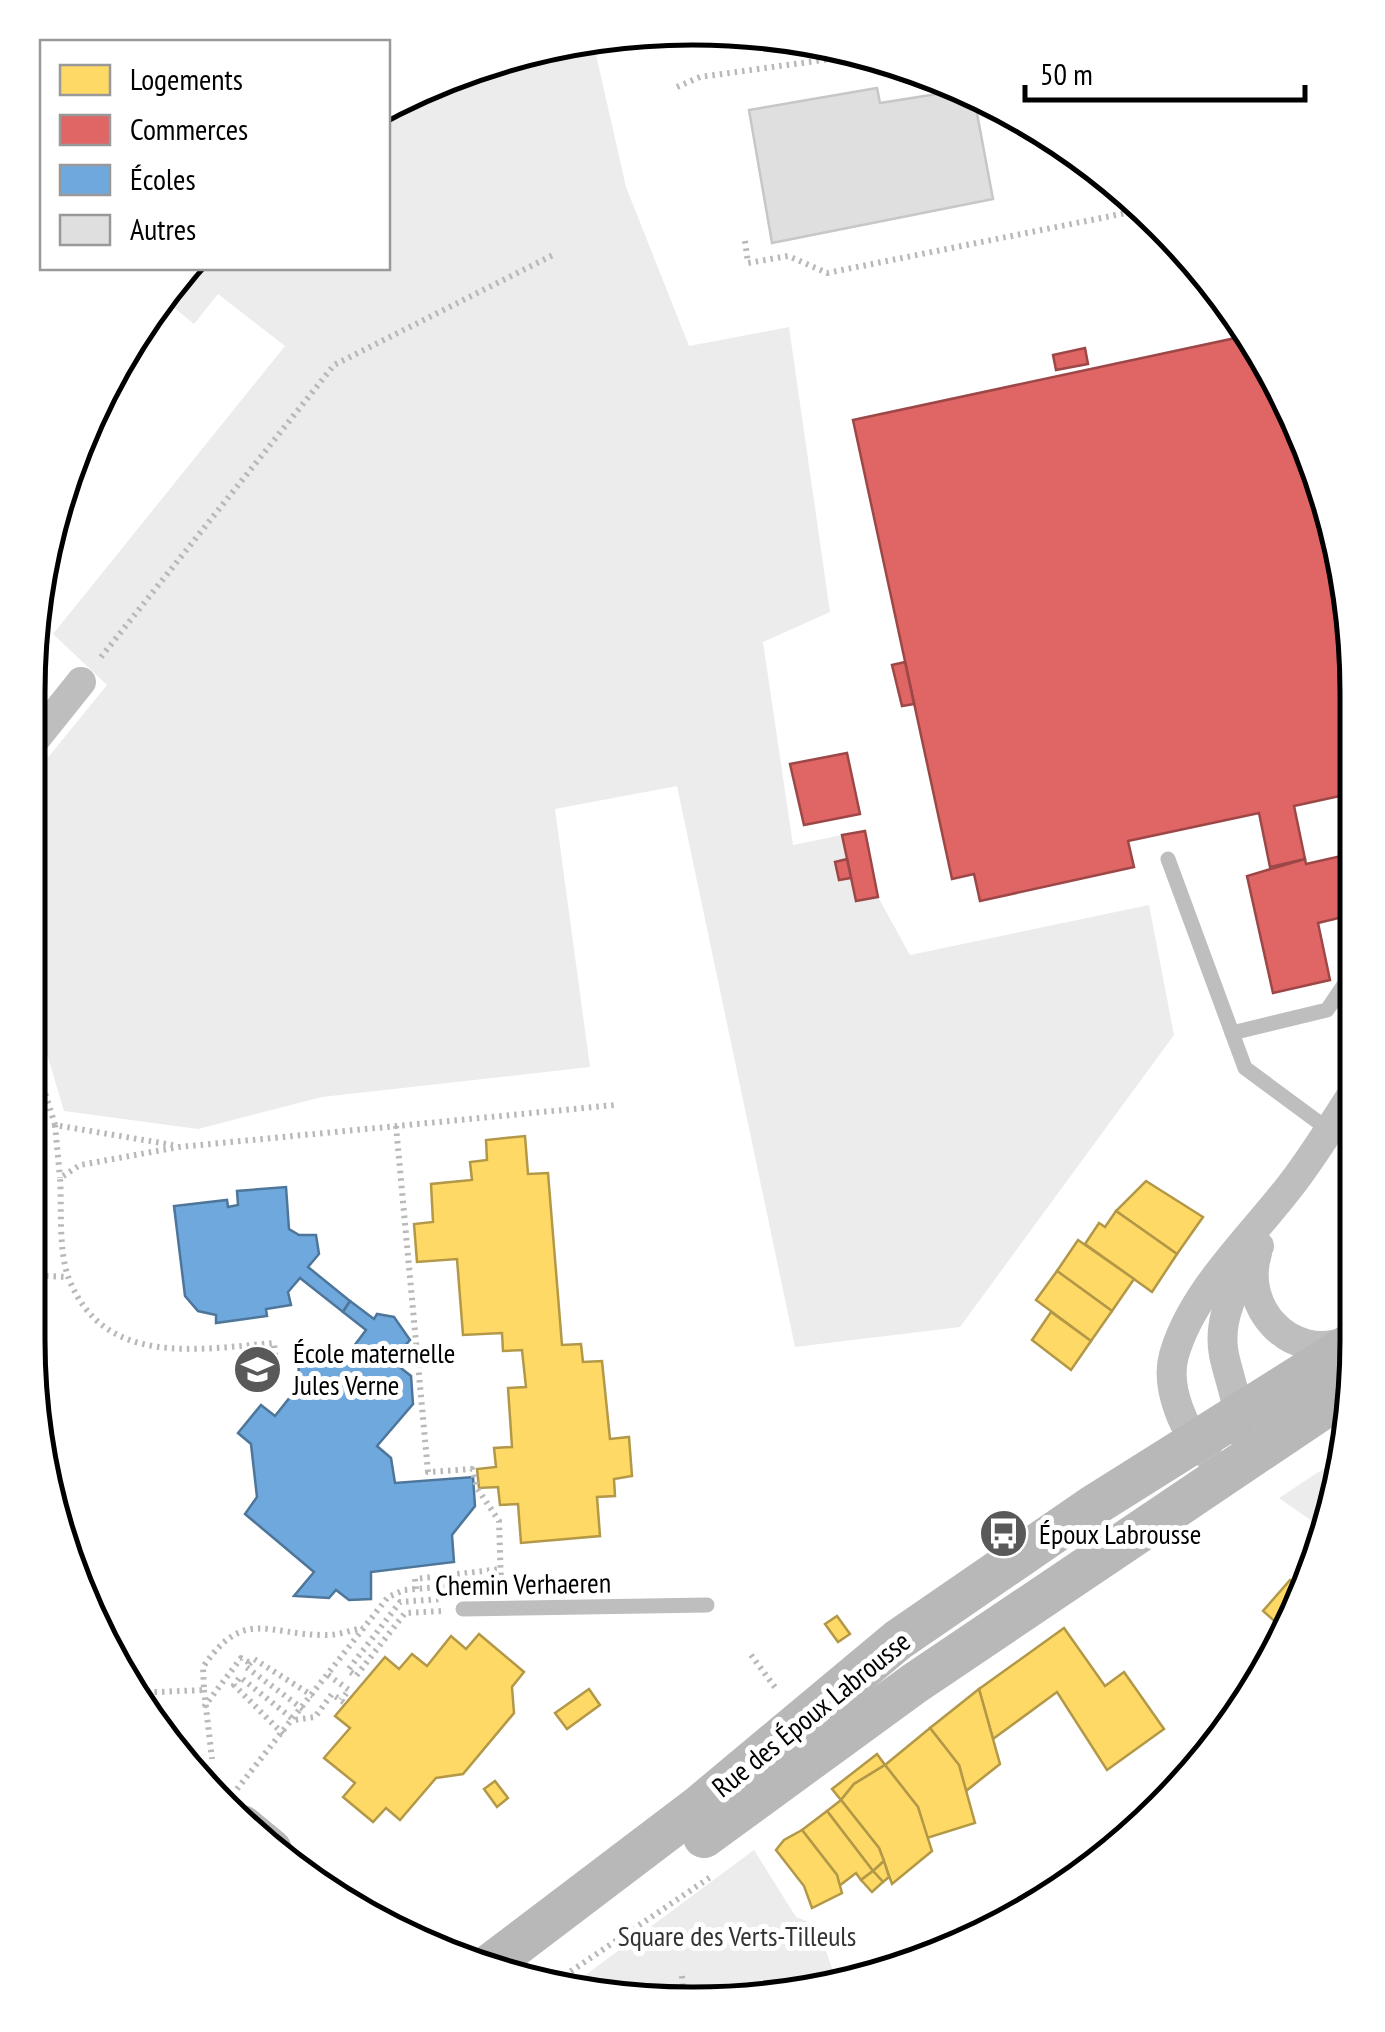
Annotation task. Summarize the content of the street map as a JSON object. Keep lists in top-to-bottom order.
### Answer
{
  "streets": {
    "main road": ["Rue des Époux Labrousse"],
    "lane": ["Chemin Verhaeren"]
  },
  "parks": ["Square des Verts-Tilleuls"],
  "places": {
    "school or university": ["École maternelle Jules Verne"],
    "bus stop": ["Époux Labrousse"]
  },
  "legend": [
    "Logements",
    "Commerces",
    "Écoles",
    "Autres"
  ],
  "scale_bar": "50 m"
}
